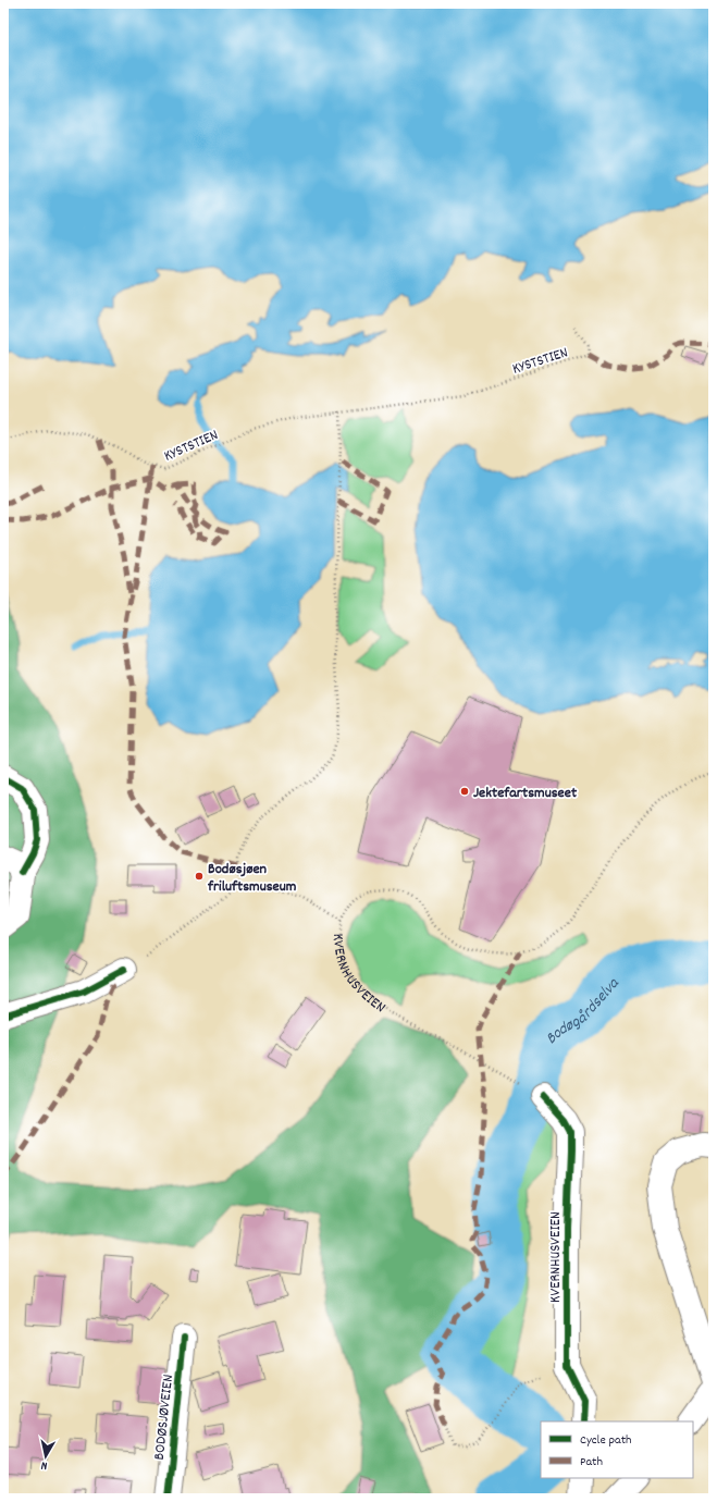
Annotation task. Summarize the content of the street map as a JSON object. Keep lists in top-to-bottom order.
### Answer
{
  "streets": {
    "street": ["KVERNHUSVEIEN", "BODØSJØVEIEN"],
    "path": ["KYSTSTIEN"]
  },
  "water": ["Bodøgårdselva"],
  "places": ["Jektefartsmuseet", "Bodøsjøen friluftsmuseum"],
  "legend": ["Cycle path", "Path"],
  "north": "bottom"
}
